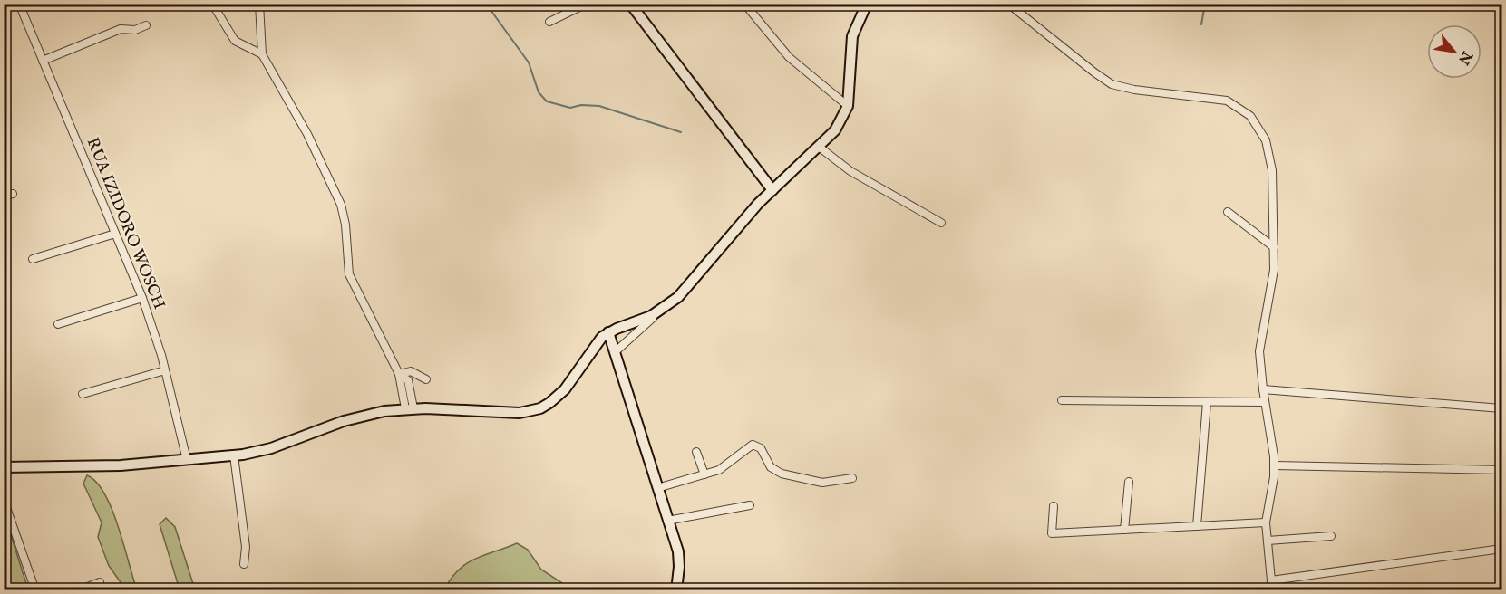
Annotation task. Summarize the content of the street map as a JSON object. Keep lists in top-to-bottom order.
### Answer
{
  "streets": {
    "street": ["RUA IZIDORO WOSCH"]
  },
  "north": "bottom right"
}
